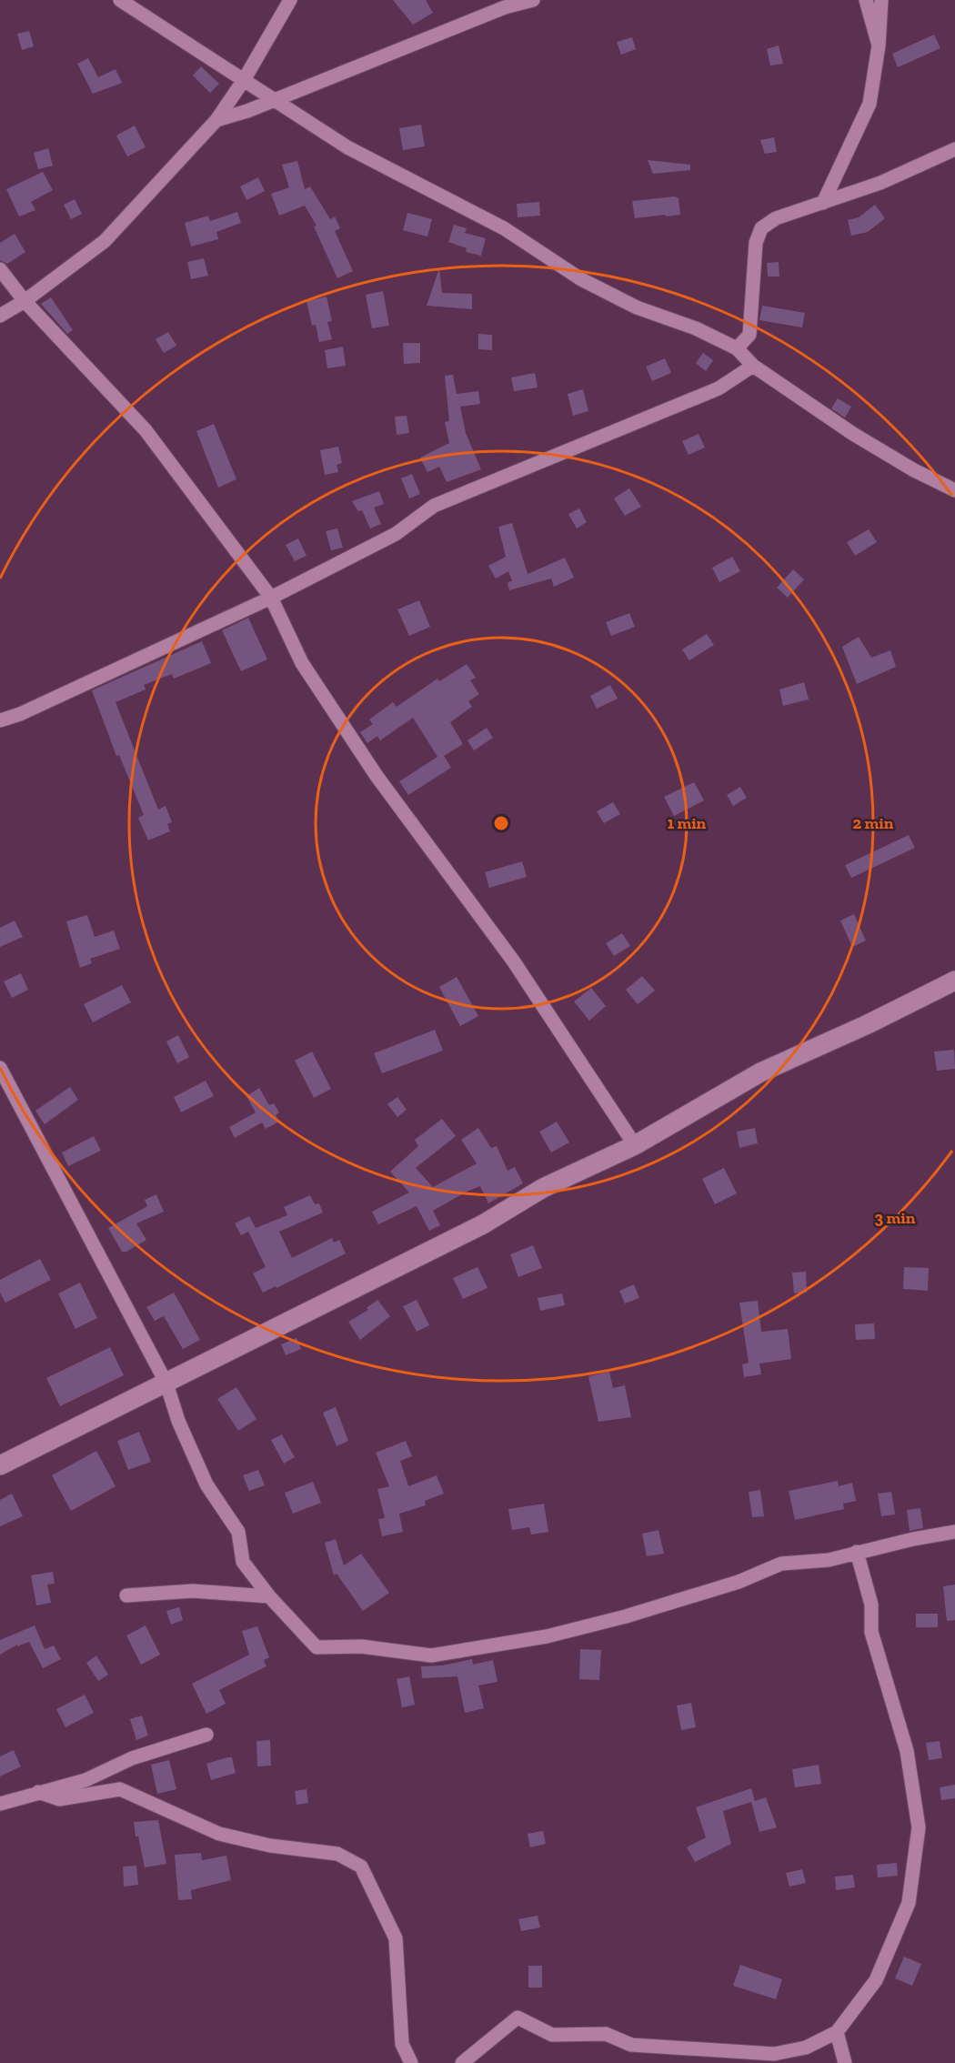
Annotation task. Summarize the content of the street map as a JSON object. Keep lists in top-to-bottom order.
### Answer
{
  "rings": ["1 min", "2 min", "3 min"]
}
